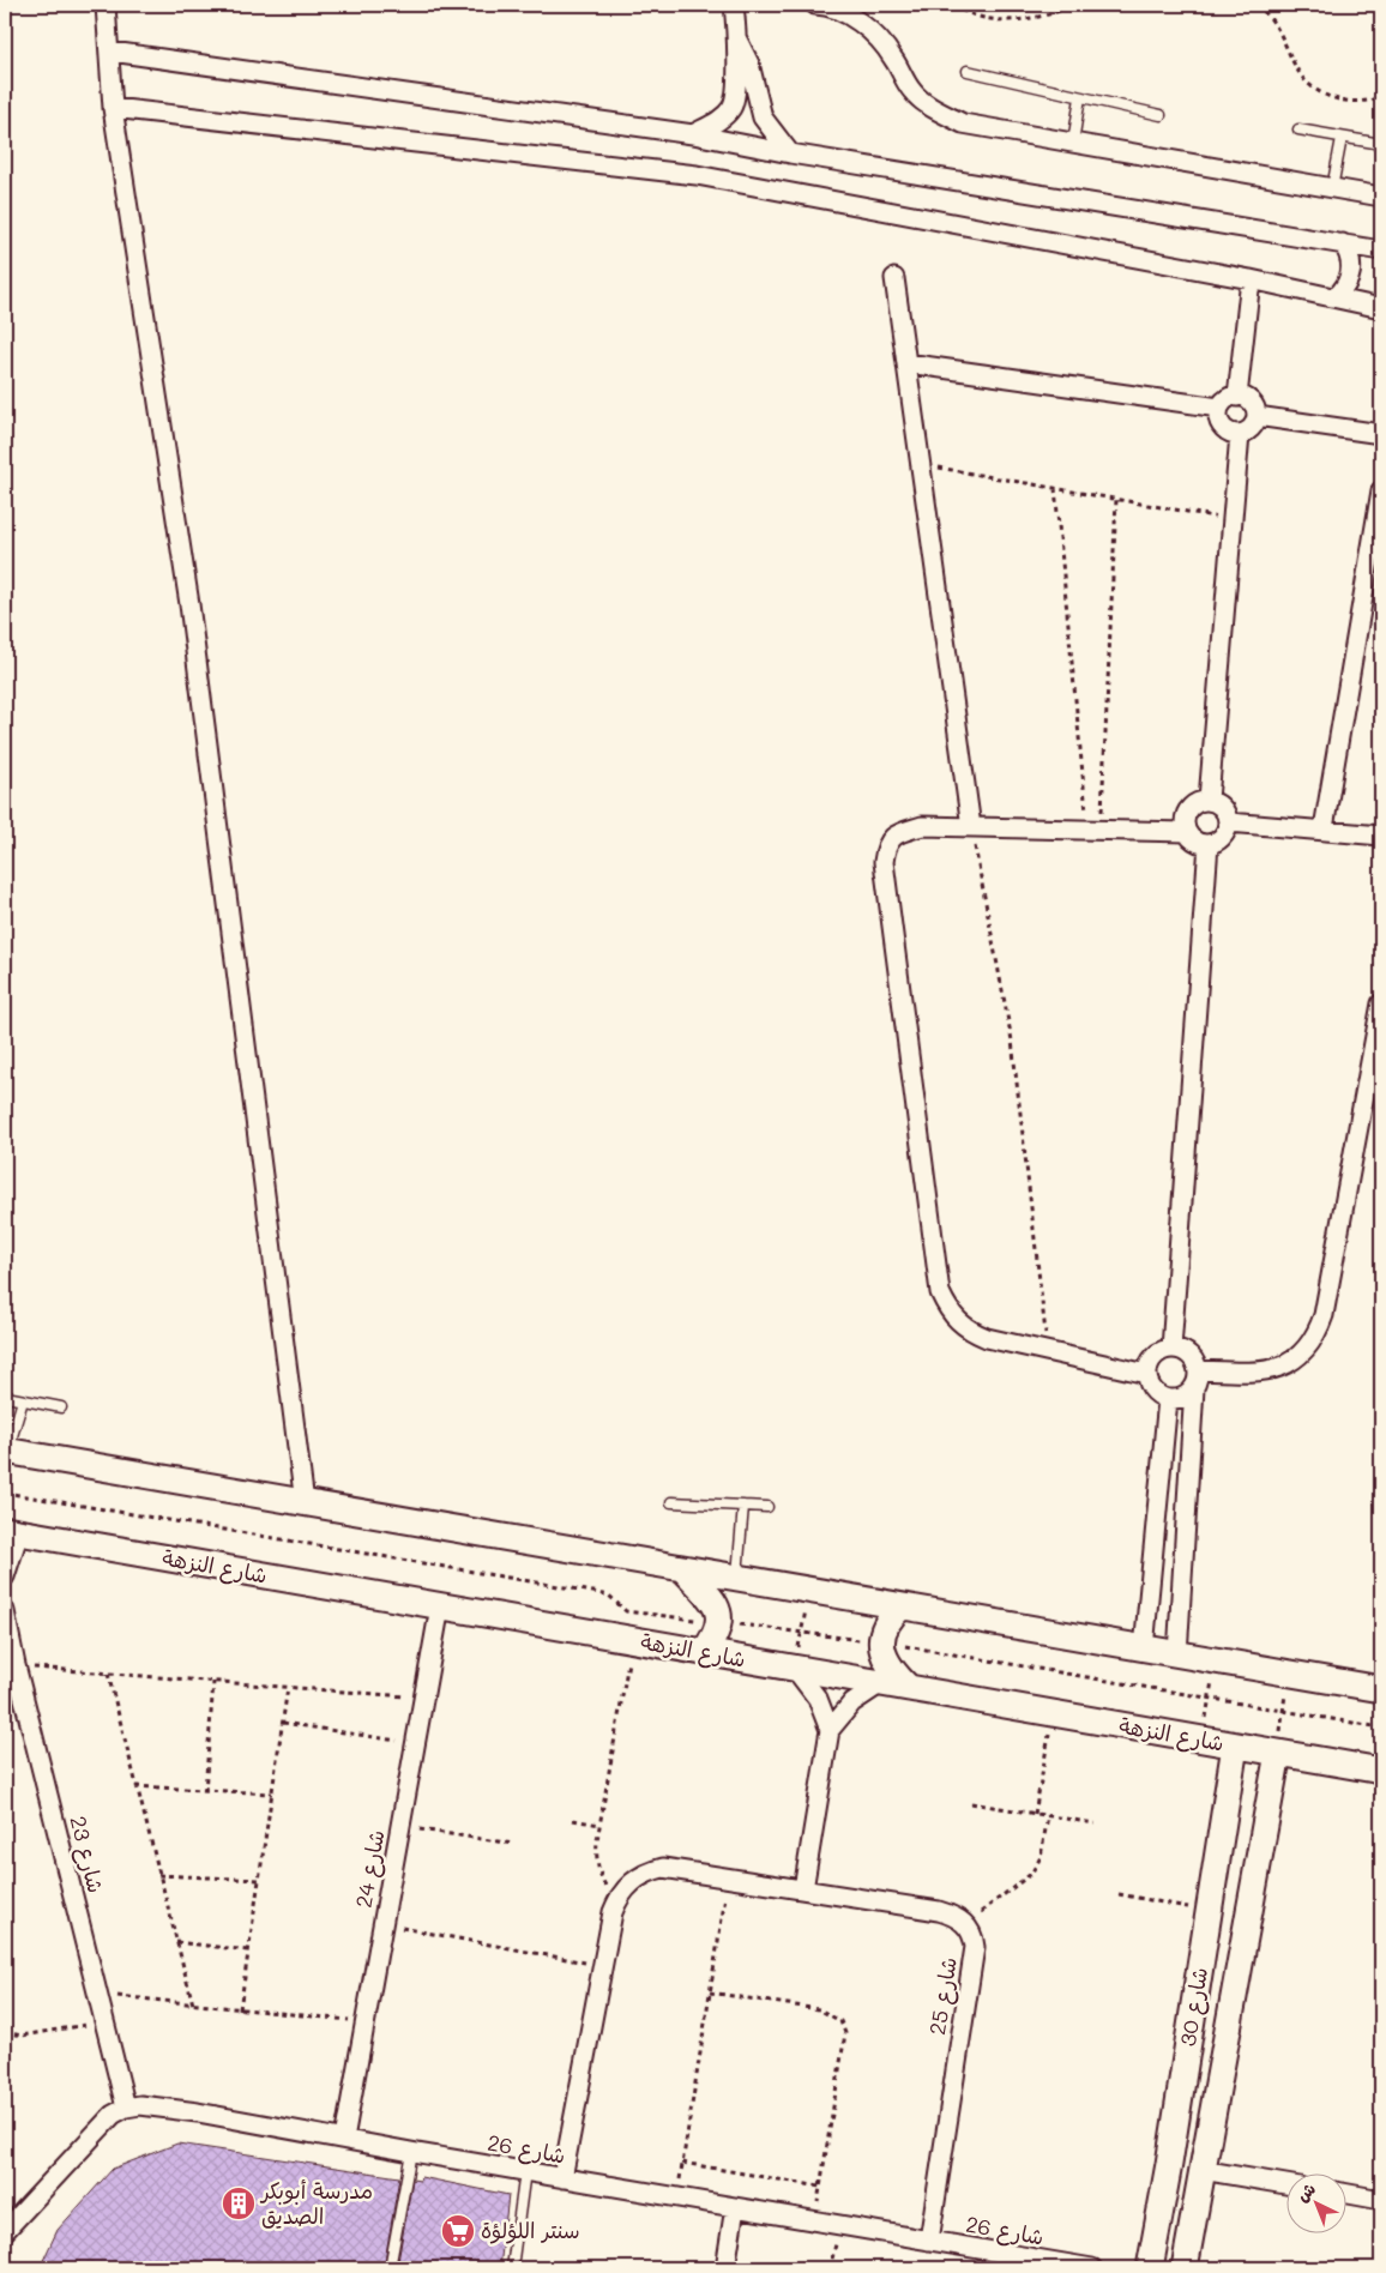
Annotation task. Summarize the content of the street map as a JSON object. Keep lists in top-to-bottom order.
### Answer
{
  "streets": {
    "main road": ["شارع النزهة", "شارع 30"],
    "street": [
      "شارع 23",
      "شارع 24",
      "شارع 25",
      "شارع 26"
    ]
  },
  "crossings": [
    ["شارع النزهة", "شارع 24"],
    ["شارع النزهة", "شارع 30"],
    ["شارع 23", "شارع 26"],
    ["شارع 24", "شارع 26"],
    ["شارع 25", "شارع 26"]
  ],
  "places": {
    "building": ["مدرسة أبوبكر الصديق"],
    "supermarket": ["سنتر اللؤلؤة"]
  },
  "north": "top left"
}
